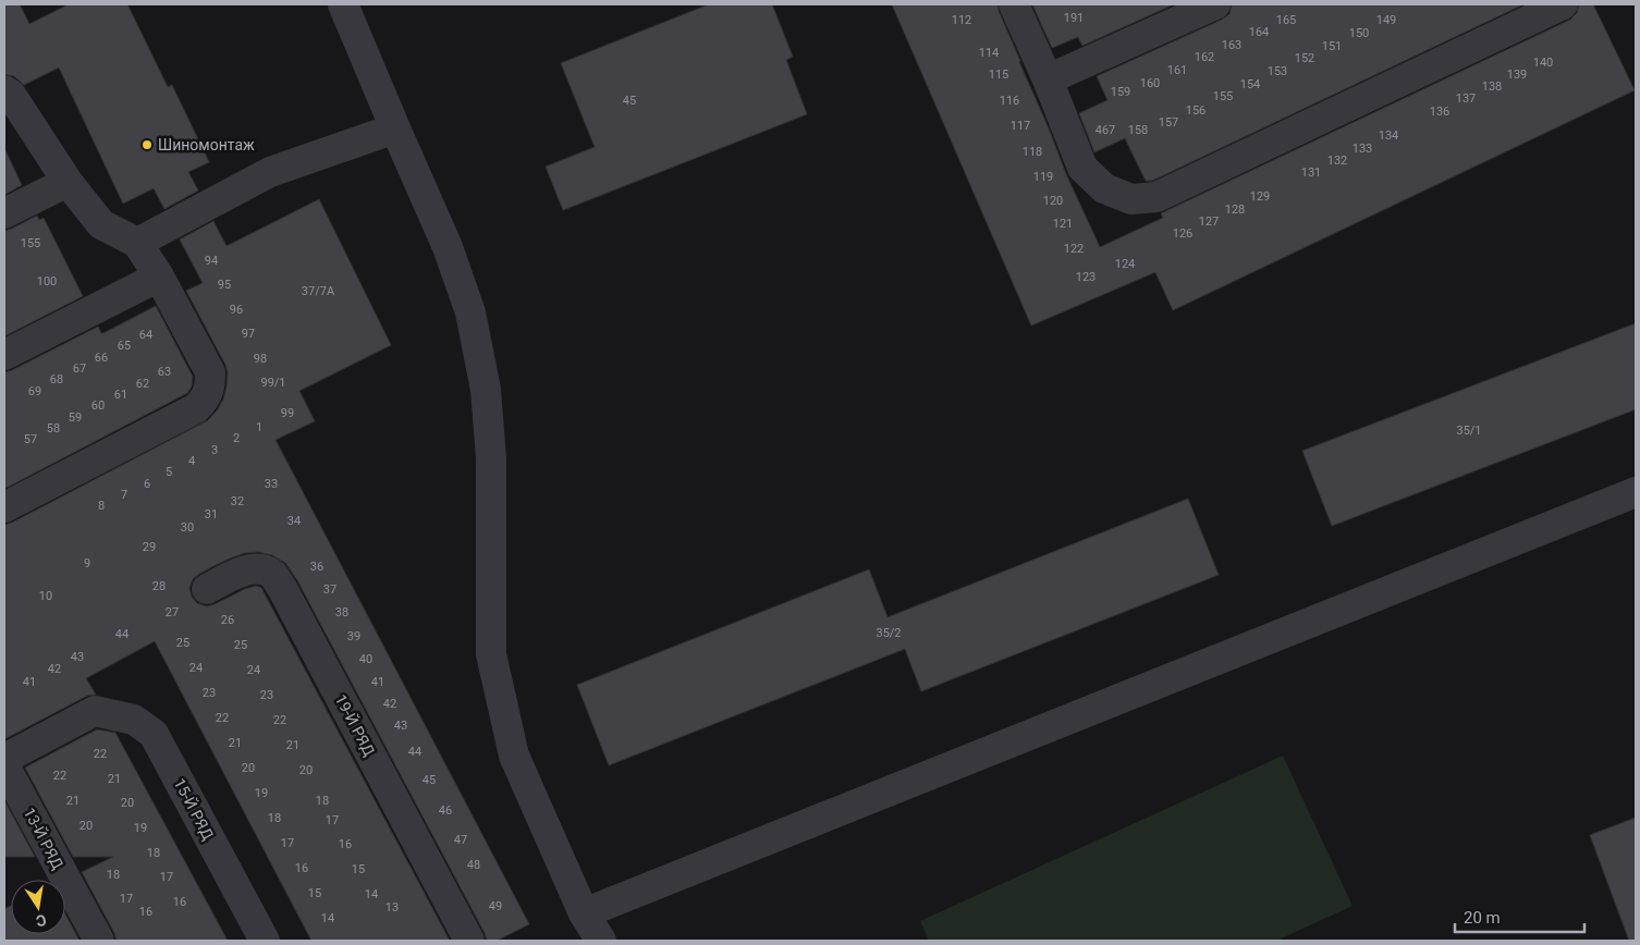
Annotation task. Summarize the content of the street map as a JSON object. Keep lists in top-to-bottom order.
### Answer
{
  "streets": {
    "street": ["19-Й РЯД", "15-Й РЯД", "13-Й РЯД"]
  },
  "places": ["Шиномонтаж"],
  "house_numbers": [
    "191",
    "112",
    "165",
    "149",
    "164",
    "150",
    "163",
    "151",
    "114",
    "162",
    "152",
    "140",
    "161",
    "153",
    "115",
    "139",
    "160",
    "154",
    "138",
    "159",
    "155",
    "137",
    "45",
    "116",
    "156",
    "136",
    "157",
    "117",
    "467",
    "158",
    "134",
    "133",
    "118",
    "132",
    "131",
    "119",
    "129",
    "120",
    "128",
    "127",
    "121",
    "126",
    "155",
    "122",
    "94",
    "124",
    "123",
    "100",
    "95",
    "37/7А",
    "96",
    "97",
    "64",
    "65",
    "66",
    "98",
    "67",
    "63",
    "68",
    "99/1",
    "62",
    "69",
    "61",
    "60",
    "99",
    "59",
    "1",
    "58",
    "35/1",
    "2",
    "57",
    "3",
    "4",
    "5",
    "6",
    "33",
    "7",
    "32",
    "8",
    "31",
    "34",
    "30",
    "29",
    "9",
    "36",
    "28",
    "37",
    "10",
    "27",
    "38",
    "26",
    "35/2",
    "44",
    "39",
    "25",
    "25",
    "43",
    "40",
    "24",
    "42",
    "24",
    "41",
    "41",
    "23",
    "23",
    "42",
    "22",
    "22",
    "43",
    "21",
    "21",
    "44",
    "22",
    "20",
    "20",
    "22",
    "21",
    "45",
    "19",
    "21",
    "18",
    "20",
    "46",
    "18",
    "17",
    "20",
    "19",
    "47",
    "17",
    "16",
    "18",
    "48",
    "16",
    "15",
    "18",
    "17",
    "15",
    "14",
    "17",
    "16",
    "49",
    "13",
    "16",
    "14"
  ],
  "scale_bar": "20 m",
  "north": "bottom"
}
